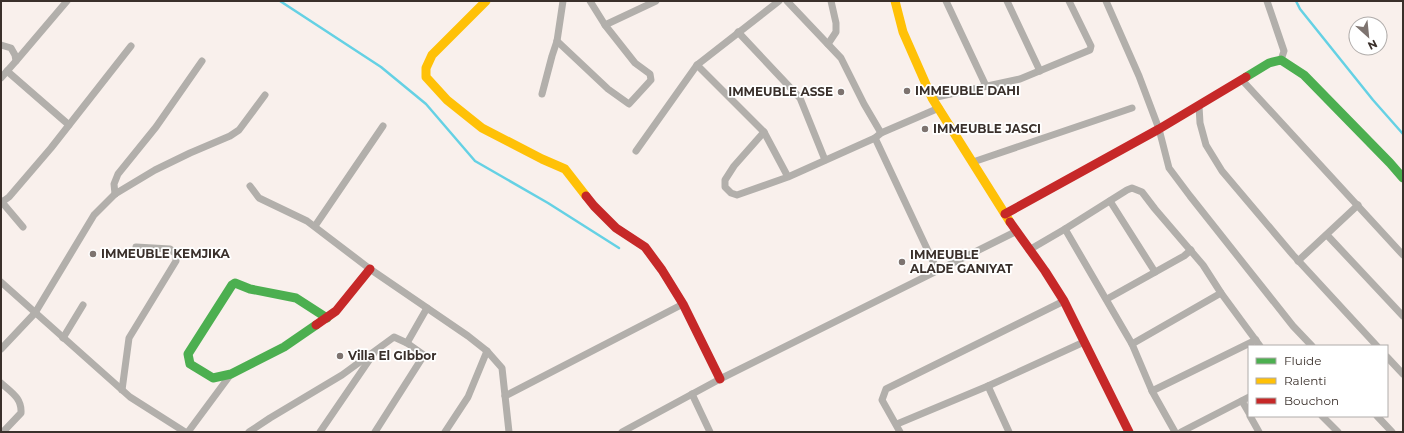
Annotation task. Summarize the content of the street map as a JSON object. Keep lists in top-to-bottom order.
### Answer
{
  "places": [
    "IMMEUBLE DAHI",
    "IMMEUBLE ASSE",
    "IMMEUBLE JASCI",
    "IMMEUBLE KEMJIKA",
    "IMMEUBLE ALADE GANIYAT",
    "Villa El GIbbor"
  ],
  "legend": ["Fluide", "Ralenti", "Bouchon"],
  "north": "bottom right"
}
